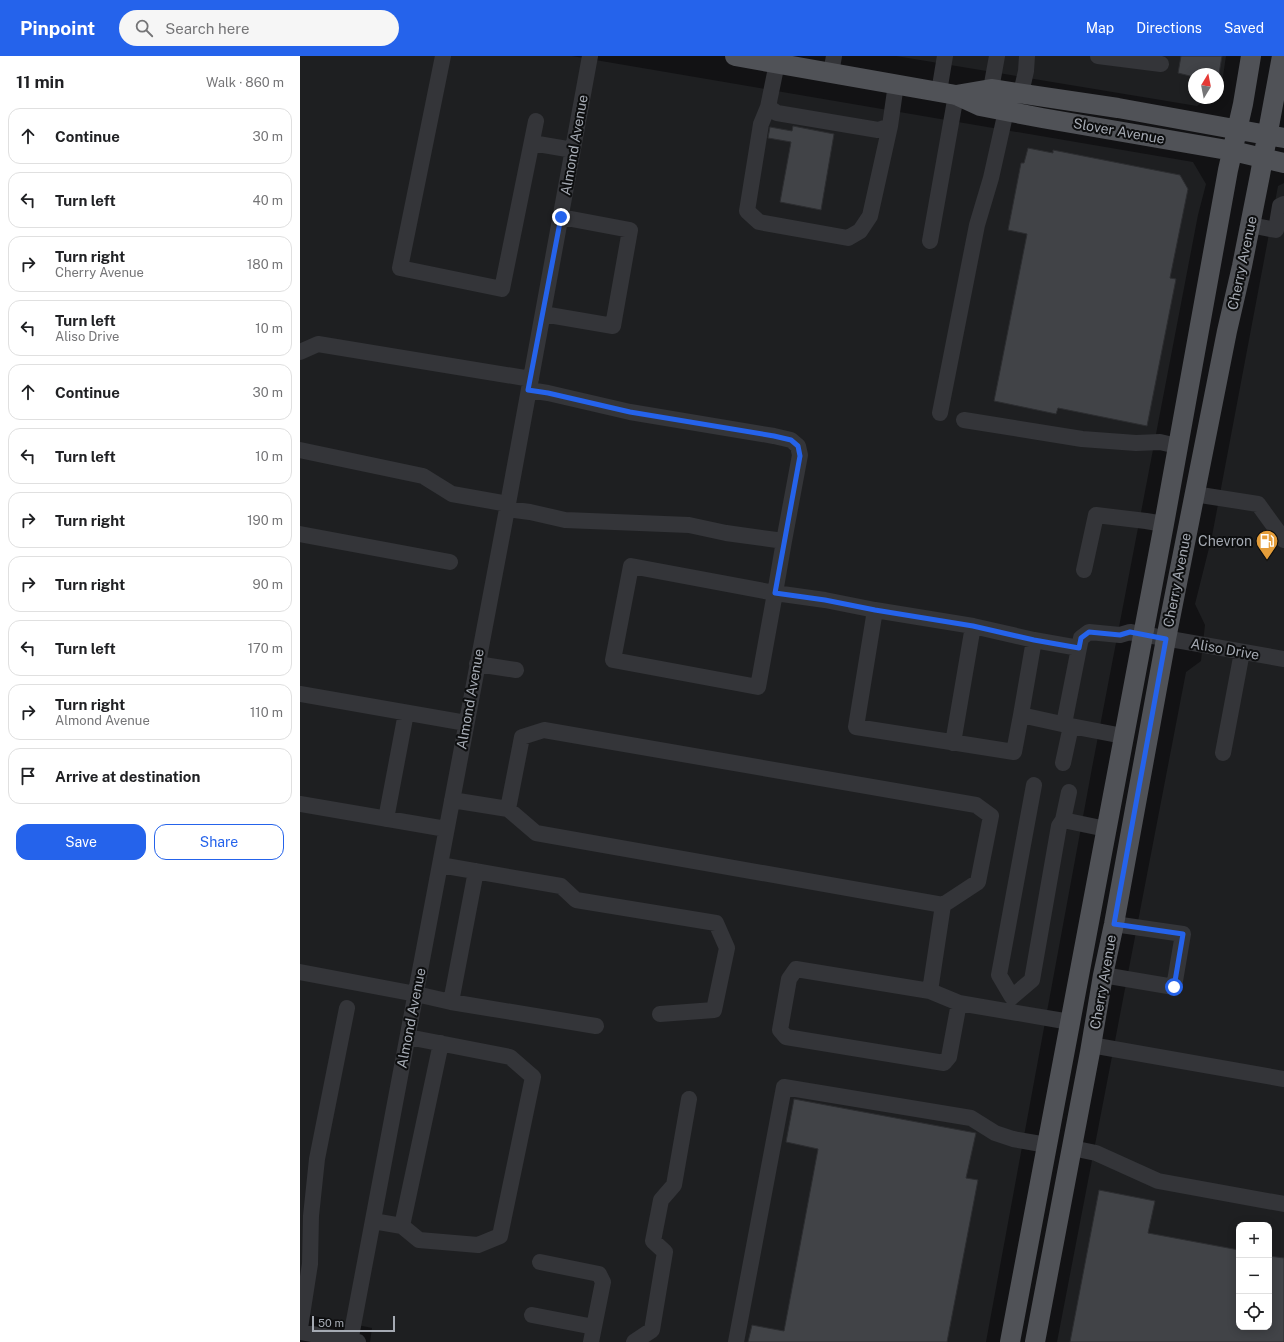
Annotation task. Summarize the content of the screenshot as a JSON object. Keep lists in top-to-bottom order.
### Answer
{
  "streets": {
    "main road": ["Slover Avenue", "Cherry Avenue"],
    "street": ["Almond Avenue", "Aliso Drive"]
  },
  "crossings": [
    ["Slover Avenue", "Cherry Avenue"],
    ["Cherry Avenue", "Aliso Drive"]
  ],
  "places": {
    "fuel station": ["Chevron"]
  },
  "scale_bar": "50 m",
  "north": "top",
  "page": {
    "header": "Pinpoint",
    "search": "Search here",
    "nav": ["Map", "Directions", "Saved"],
    "heading": ["11 min", "Walk · 860 m"],
    "list": [
      ["Continue", "30 m"],
      ["Turn left", "40 m"],
      ["Turn right", "Cherry Avenue", "180 m"],
      ["Turn left", "Aliso Drive", "10 m"],
      ["Continue", "30 m"],
      ["Turn left", "10 m"],
      ["Turn right", "190 m"],
      ["Turn right", "90 m"],
      ["Turn left", "170 m"],
      ["Turn right", "Almond Avenue", "110 m"],
      "Arrive at destination"
    ],
    "buttons": ["Save", "Share"],
    "map_buttons": ["+", "−"],
    "scale": "50 m"
  }
}
